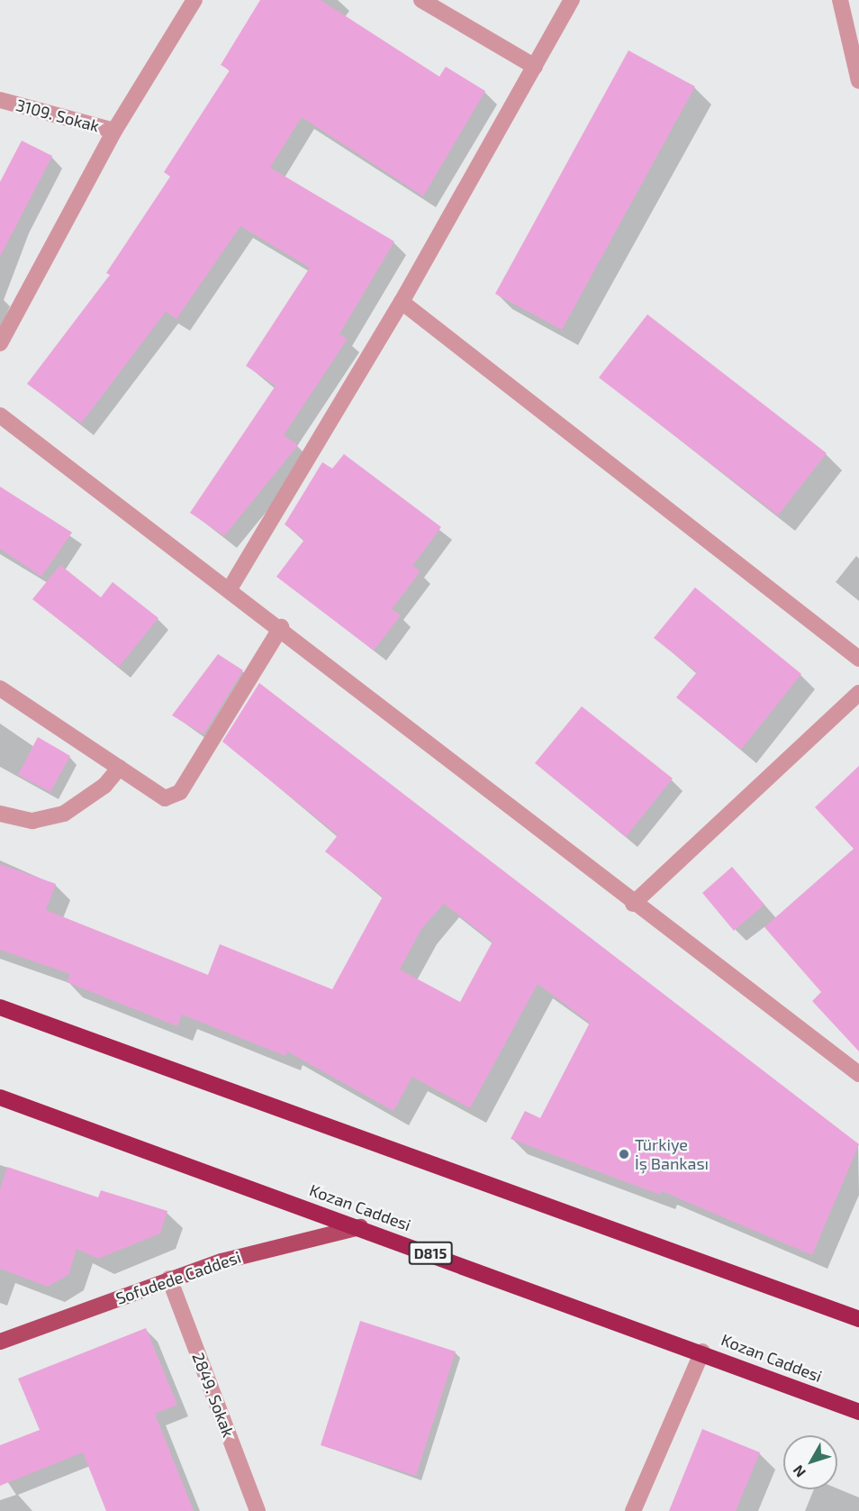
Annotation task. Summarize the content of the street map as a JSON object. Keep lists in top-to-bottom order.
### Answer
{
  "streets": {
    "highway": ["Kozan Caddesi", "D815"],
    "main road": ["Sofudede Caddesi"],
    "street": ["3109. Sokak", "2849. Sokak"]
  },
  "crossings": [
    ["Kozan Caddesi", "Sofudede Caddesi"],
    ["Sofudede Caddesi", "2849. Sokak"]
  ],
  "places": ["Türkiye İş Bankası"],
  "north": "bottom left"
}
